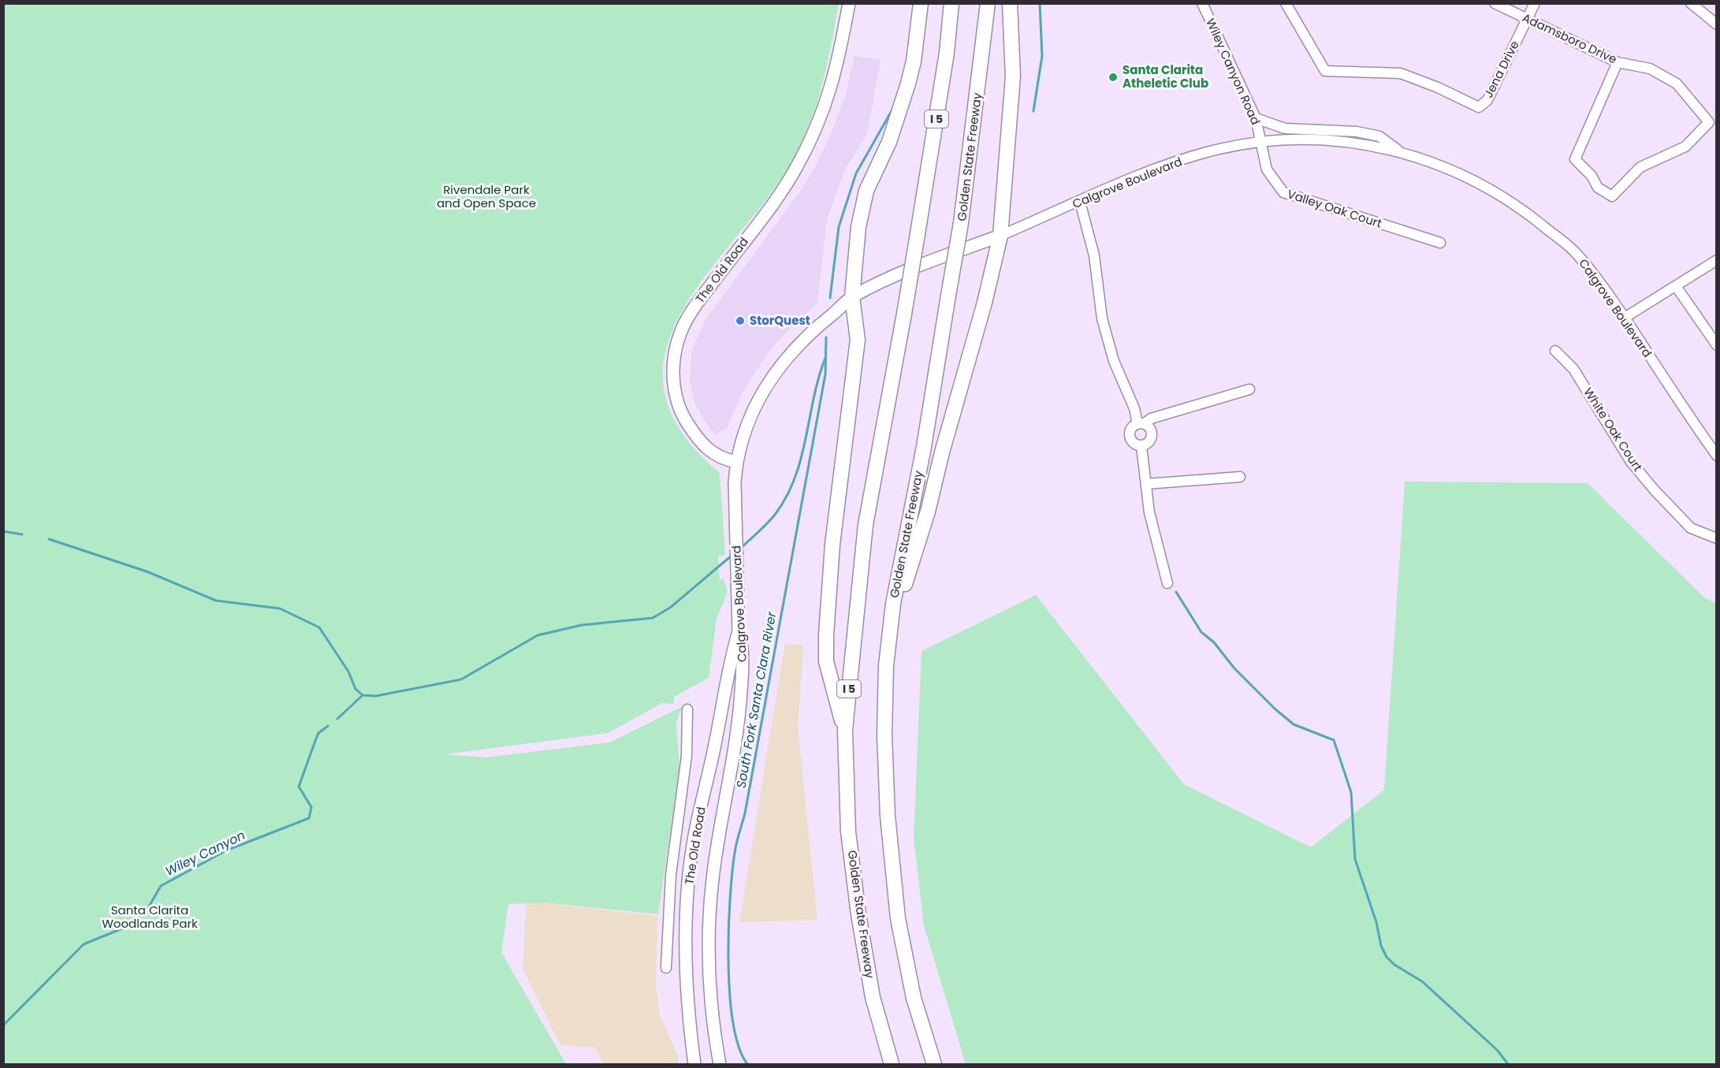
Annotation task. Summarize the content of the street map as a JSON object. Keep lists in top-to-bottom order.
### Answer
{
  "streets": {
    "highway": ["I 5", "Golden State Freeway"],
    "main road": ["Calgrove Boulevard", "The Old Road"],
    "street": [
      "Adamsboro Drive",
      "Jena Drive",
      "Wiley Canyon Road",
      "Valley Oak Court",
      "White Oak Court"
    ]
  },
  "crossings": [
    ["Adamsboro Drive", "Jena Drive"],
    ["Wiley Canyon Road", "Calgrove Boulevard"],
    ["Wiley Canyon Road", "Valley Oak Court"],
    ["Calgrove Boulevard", "Valley Oak Court"],
    ["Calgrove Boulevard", "The Old Road"]
  ],
  "water": ["South Fork Santa Clara River", "Wiley Canyon"],
  "parks": ["Rivendale Park and Open Space", "Santa Clarita Woodlands Park"],
  "places": ["Santa Clarita Atheletic Club", "StorQuest"]
}
